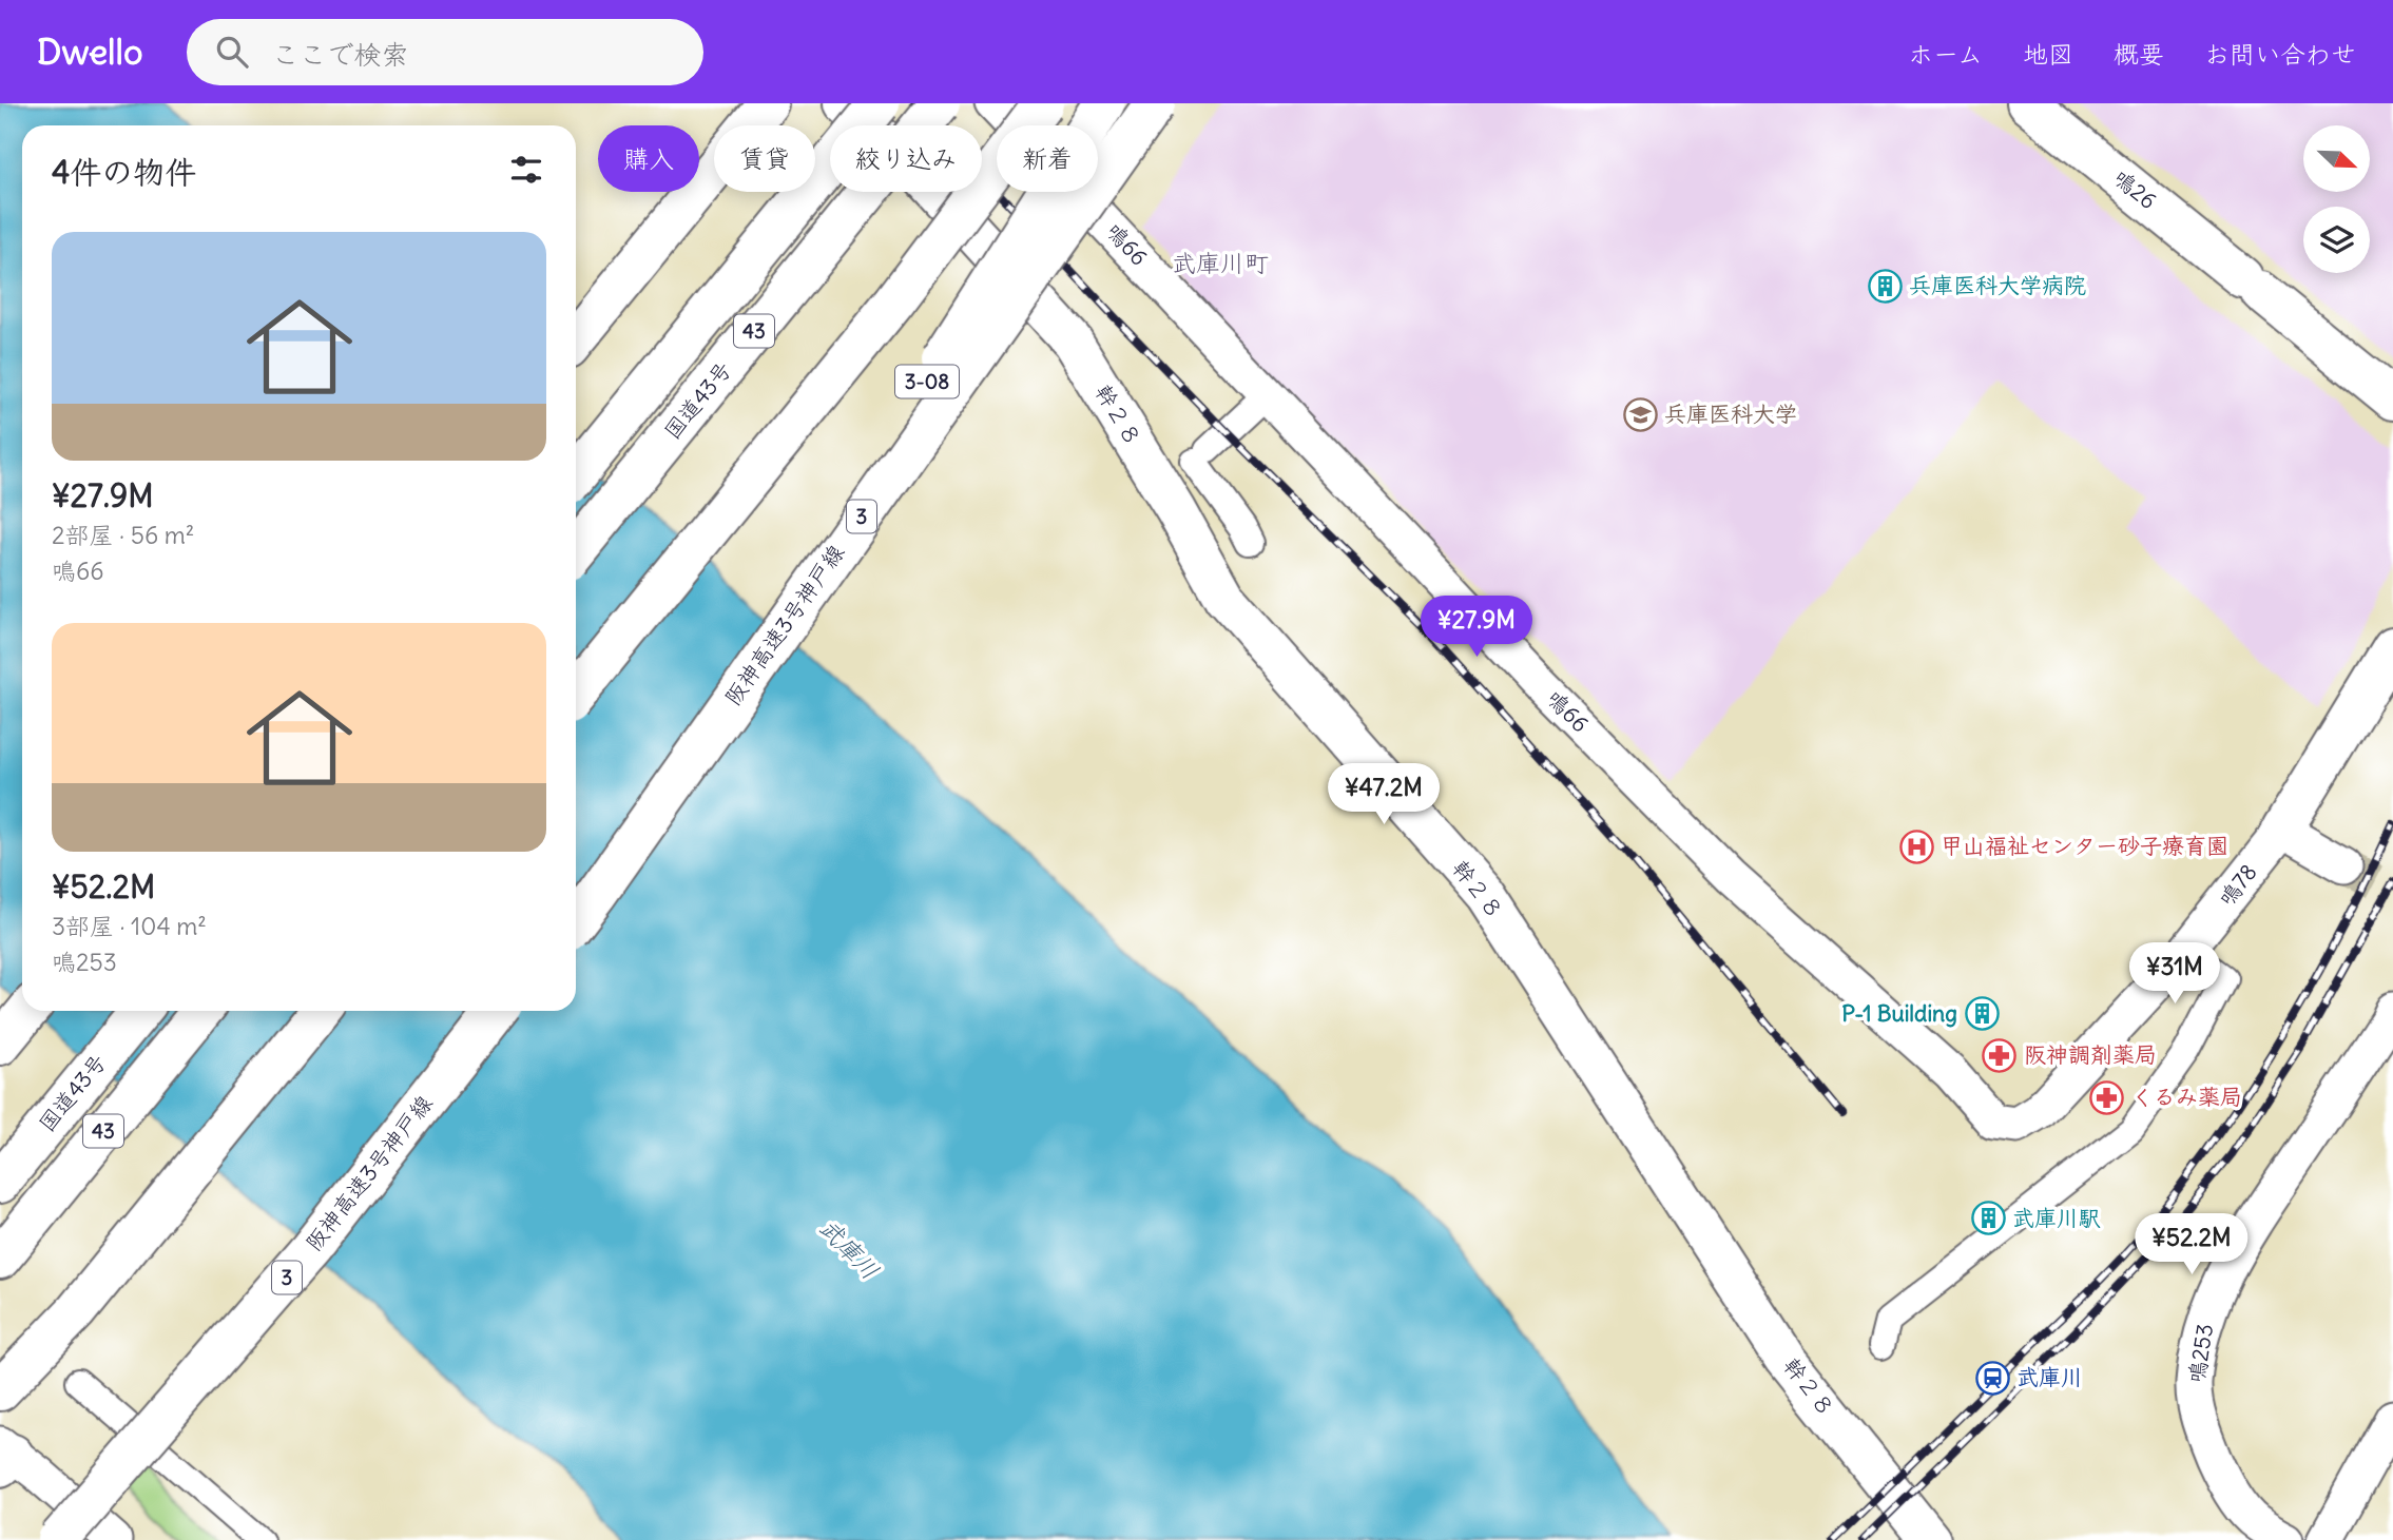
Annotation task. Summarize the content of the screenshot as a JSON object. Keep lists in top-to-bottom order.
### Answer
{
  "streets": {
    "main road": [
      "鳴26",
      "43",
      "3-08",
      "国道43号",
      "幹２８",
      "3",
      "阪神高速3号神戸線",
      "鳴78"
    ],
    "street": ["鳴66", "鳴253"]
  },
  "crossings": [
    ["鳴66", "鳴78"],
    ["3-08", "阪神高速3号神戸線"]
  ],
  "districts": ["武庫川町"],
  "water": ["武庫川"],
  "places": {
    "building": ["兵庫医科大学病院", "P-1 Building", "武庫川駅"],
    "school or university": ["兵庫医科大学"],
    "hospital": ["甲山福祉センター砂子療育園"],
    "pharmacy": ["阪神調剤薬局", "くるみ薬局"],
    "station": ["武庫川"]
  },
  "north": "bottom right",
  "page": {
    "header": "Dwello",
    "search": "ここで検索",
    "nav": [
      "ホーム",
      "地図",
      "概要",
      "お問い合わせ"
    ],
    "chip": [
      "購入",
      "賃貸",
      "絞り込み",
      "新着"
    ],
    "heading": "4件の物件",
    "list": [
      {
        "name": "¥27.9M",
        "note": "2部屋 · 56 m² · 鳴66"
      },
      {
        "name": "¥52.2M",
        "note": "3部屋 · 104 m² · 鳴253"
      }
    ],
    "price": [
      "¥27.9M",
      "¥47.2M",
      "¥31M",
      "¥52.2M"
    ]
  }
}
